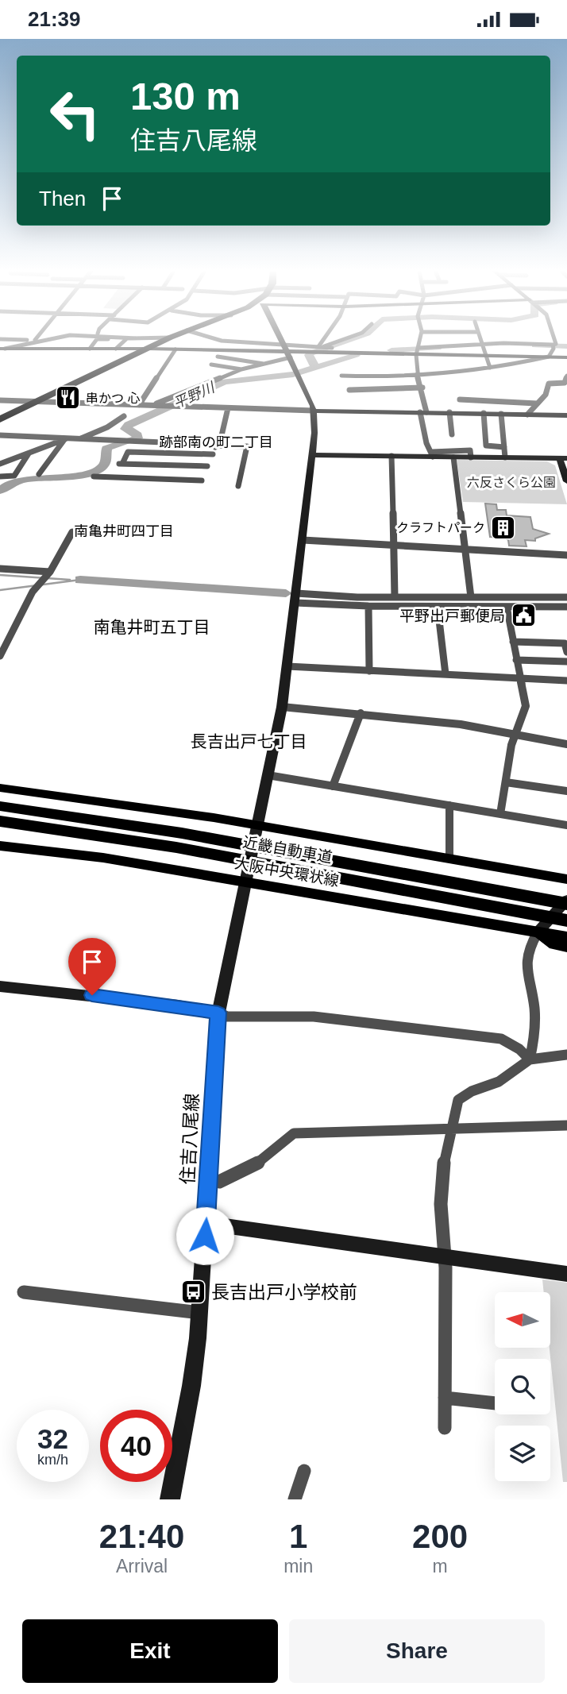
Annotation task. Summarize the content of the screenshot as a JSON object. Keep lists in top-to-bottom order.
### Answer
{
  "streets": {
    "highway": ["近畿自動車道"],
    "main road": ["大阪中央環状線"],
    "street": ["住吉八尾線"]
  },
  "crossings": [
    ["大阪中央環状線", "住吉八尾線"]
  ],
  "districts": [
    "跡部南の町二丁目",
    "南亀井町四丁目",
    "南亀井町五丁目",
    "長吉出戸七丁目"
  ],
  "water": ["平野川"],
  "parks": ["六反さくら公園"],
  "places": {
    "restaurant": ["串かつ 心"],
    "building": ["クラフトパーク"],
    "public building": ["平野出戸郵便局"],
    "bus stop": ["長吉出戸小学校前"]
  },
  "north": "left",
  "page": {
    "status": "21:39",
    "turn": ["130 m", "住吉八尾線"],
    "then": "Then",
    "speed": "32 km/h",
    "limit": "40",
    "eta": [
      "21:40",
      "Arrival",
      "1",
      "min",
      "200",
      "m"
    ],
    "buttons": ["Exit", "Share"]
  }
}
